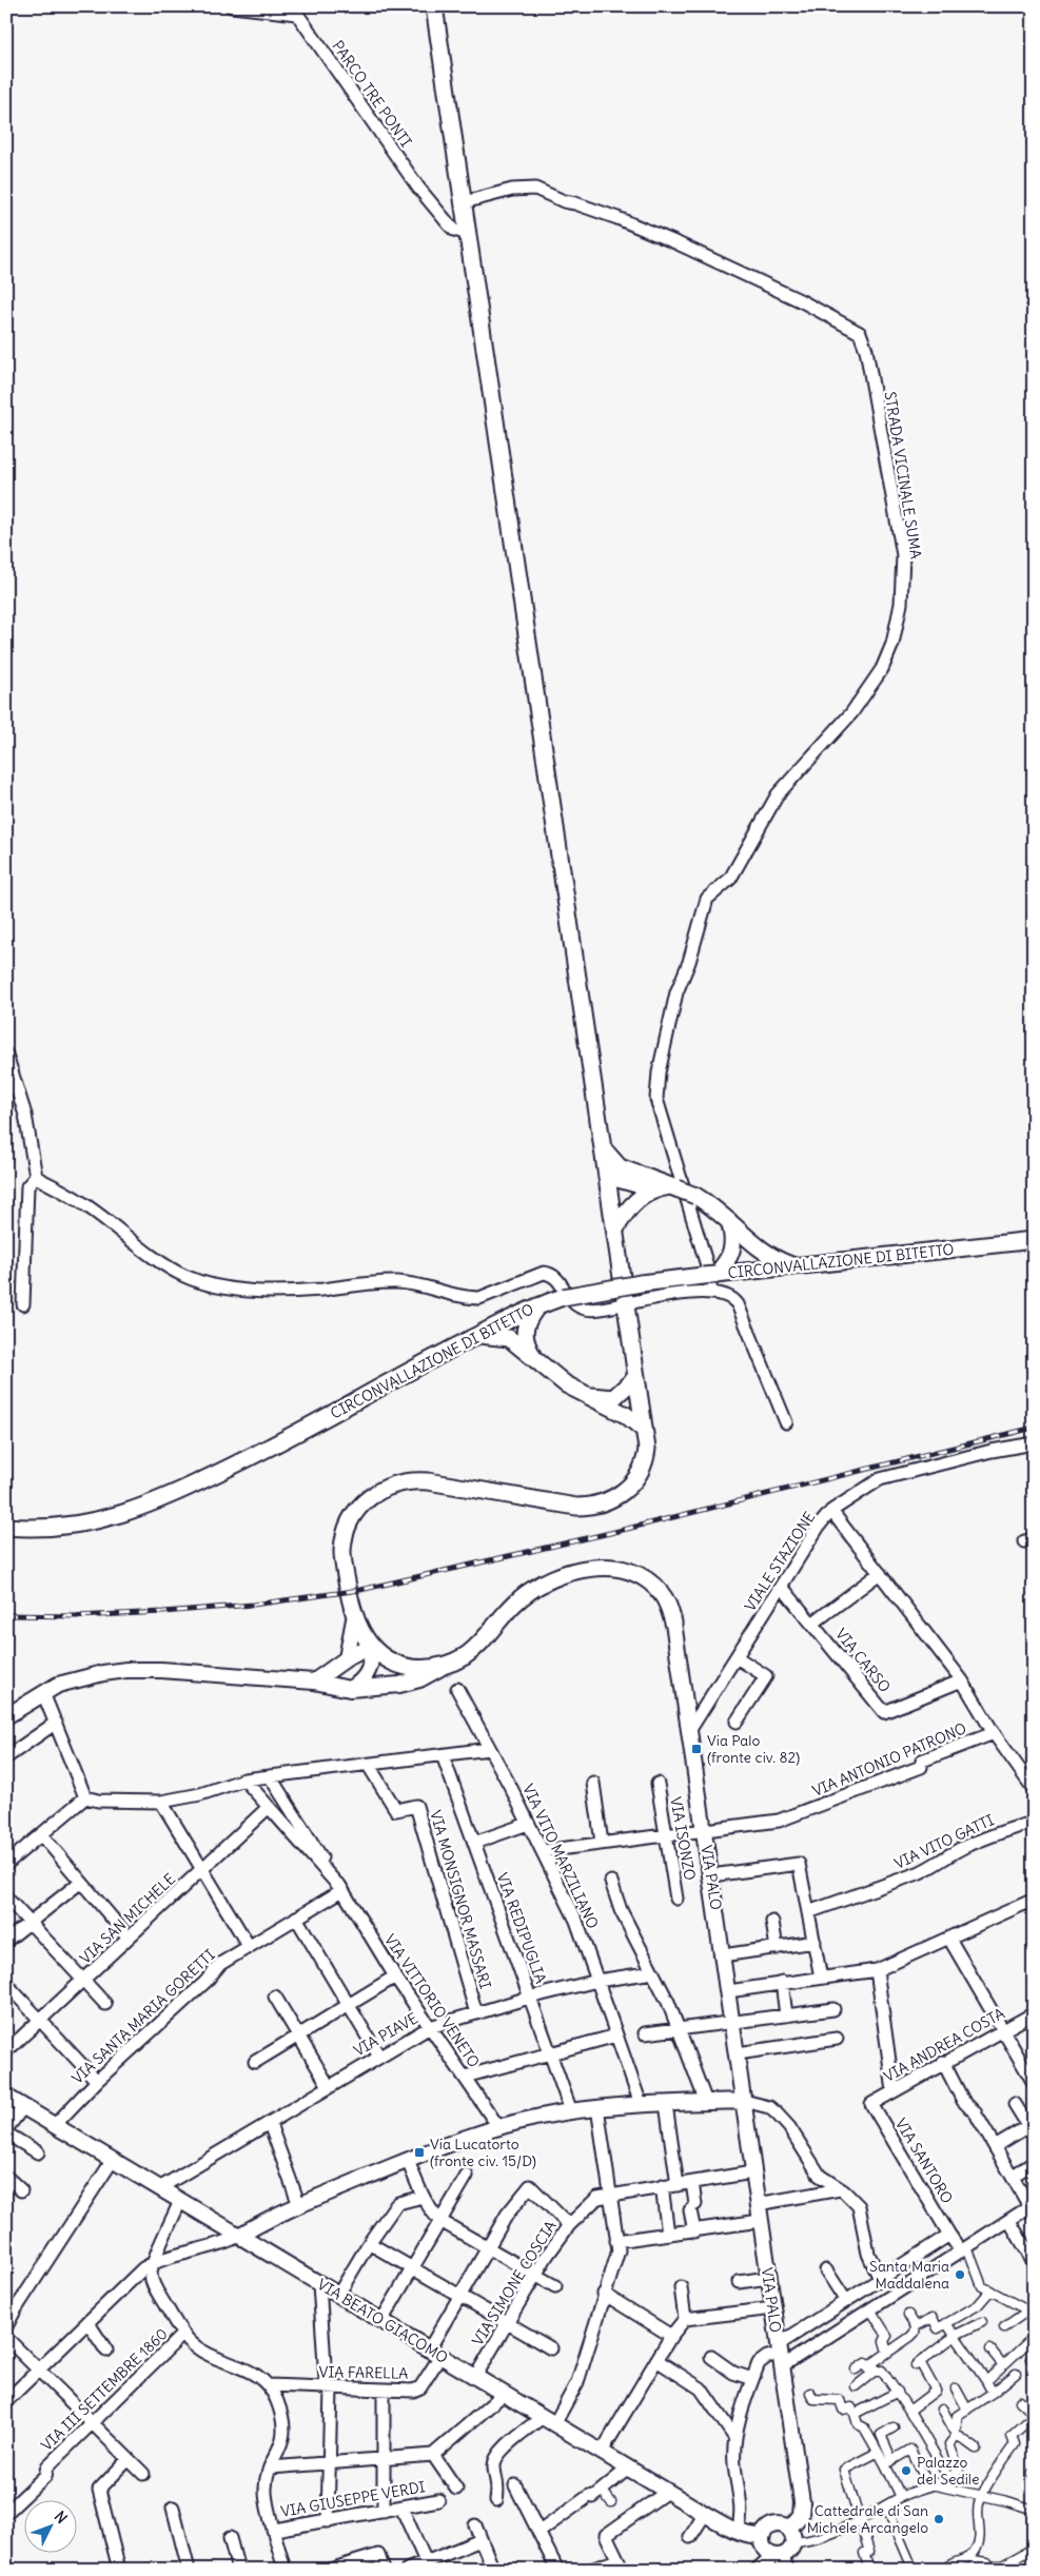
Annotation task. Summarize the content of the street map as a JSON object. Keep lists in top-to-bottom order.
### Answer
{
  "streets": {
    "main road": ["CIRCONVALLAZIONE DI BITETTO", "VIA PALO"],
    "street": [
      "PARCO TRE PONTI",
      "STRADA VICINALE SUMA",
      "VIALE STAZIONE",
      "VIA CARSO",
      "VIA ANTONIO PATRONO",
      "VIA ISONZO",
      "VIA VITO GATTI",
      "VIA VITO MARZILIANO",
      "VIA MONSIGNOR MASSARI",
      "VIA SAN MICHELE",
      "VIA REDIPUGLIA",
      "VIA VITTORIO VENETO",
      "VIA SANTA MARIA GORETTI",
      "VIA PIAVE",
      "VIA ANDREA COSTA",
      "VIA SANTORO",
      "VIA SIMONE COSCIA",
      "VIA BEATO GIACOMO",
      "VIA FARELLA",
      "VIA III SETTEMBRE 1860",
      "VIA GIUSEPPE VERDI"
    ]
  },
  "crossings": [
    ["VIALE STAZIONE", "VIA CARSO"],
    ["VIALE STAZIONE", "VIA PALO"],
    ["VIA ANTONIO PATRONO", "VIA ISONZO"],
    ["VIA ANTONIO PATRONO", "VIA VITO MARZILIANO"],
    ["VIA ANTONIO PATRONO", "VIA PALO"],
    ["VIA VITO MARZILIANO", "VIA PIAVE"],
    ["VIA PALO", "VIA BEATO GIACOMO"],
    ["VIA MONSIGNOR MASSARI", "VIA PIAVE"],
    ["VIA SAN MICHELE", "VIA VITTORIO VENETO"],
    ["VIA REDIPUGLIA", "VIA PIAVE"],
    ["VIA VITTORIO VENETO", "VIA SANTA MARIA GORETTI"],
    ["VIA VITTORIO VENETO", "VIA PIAVE"],
    ["VIA SANTA MARIA GORETTI", "VIA BEATO GIACOMO"],
    ["VIA PIAVE", "VIA BEATO GIACOMO"],
    ["VIA ANDREA COSTA", "VIA SANTORO"],
    ["VIA SIMONE COSCIA", "VIA BEATO GIACOMO"],
    ["VIA BEATO GIACOMO", "VIA FARELLA"]
  ],
  "places": {
    "transit": ["Via Palo (fronte civ. 82)", "Via Lucatorto (fronte civ. 15/D)"],
    "other": ["Santa Maria Maddalena", "Palazzo del Sedile", "Cattedrale di San Michele Arcangelo"]
  },
  "north": "top right"
}
